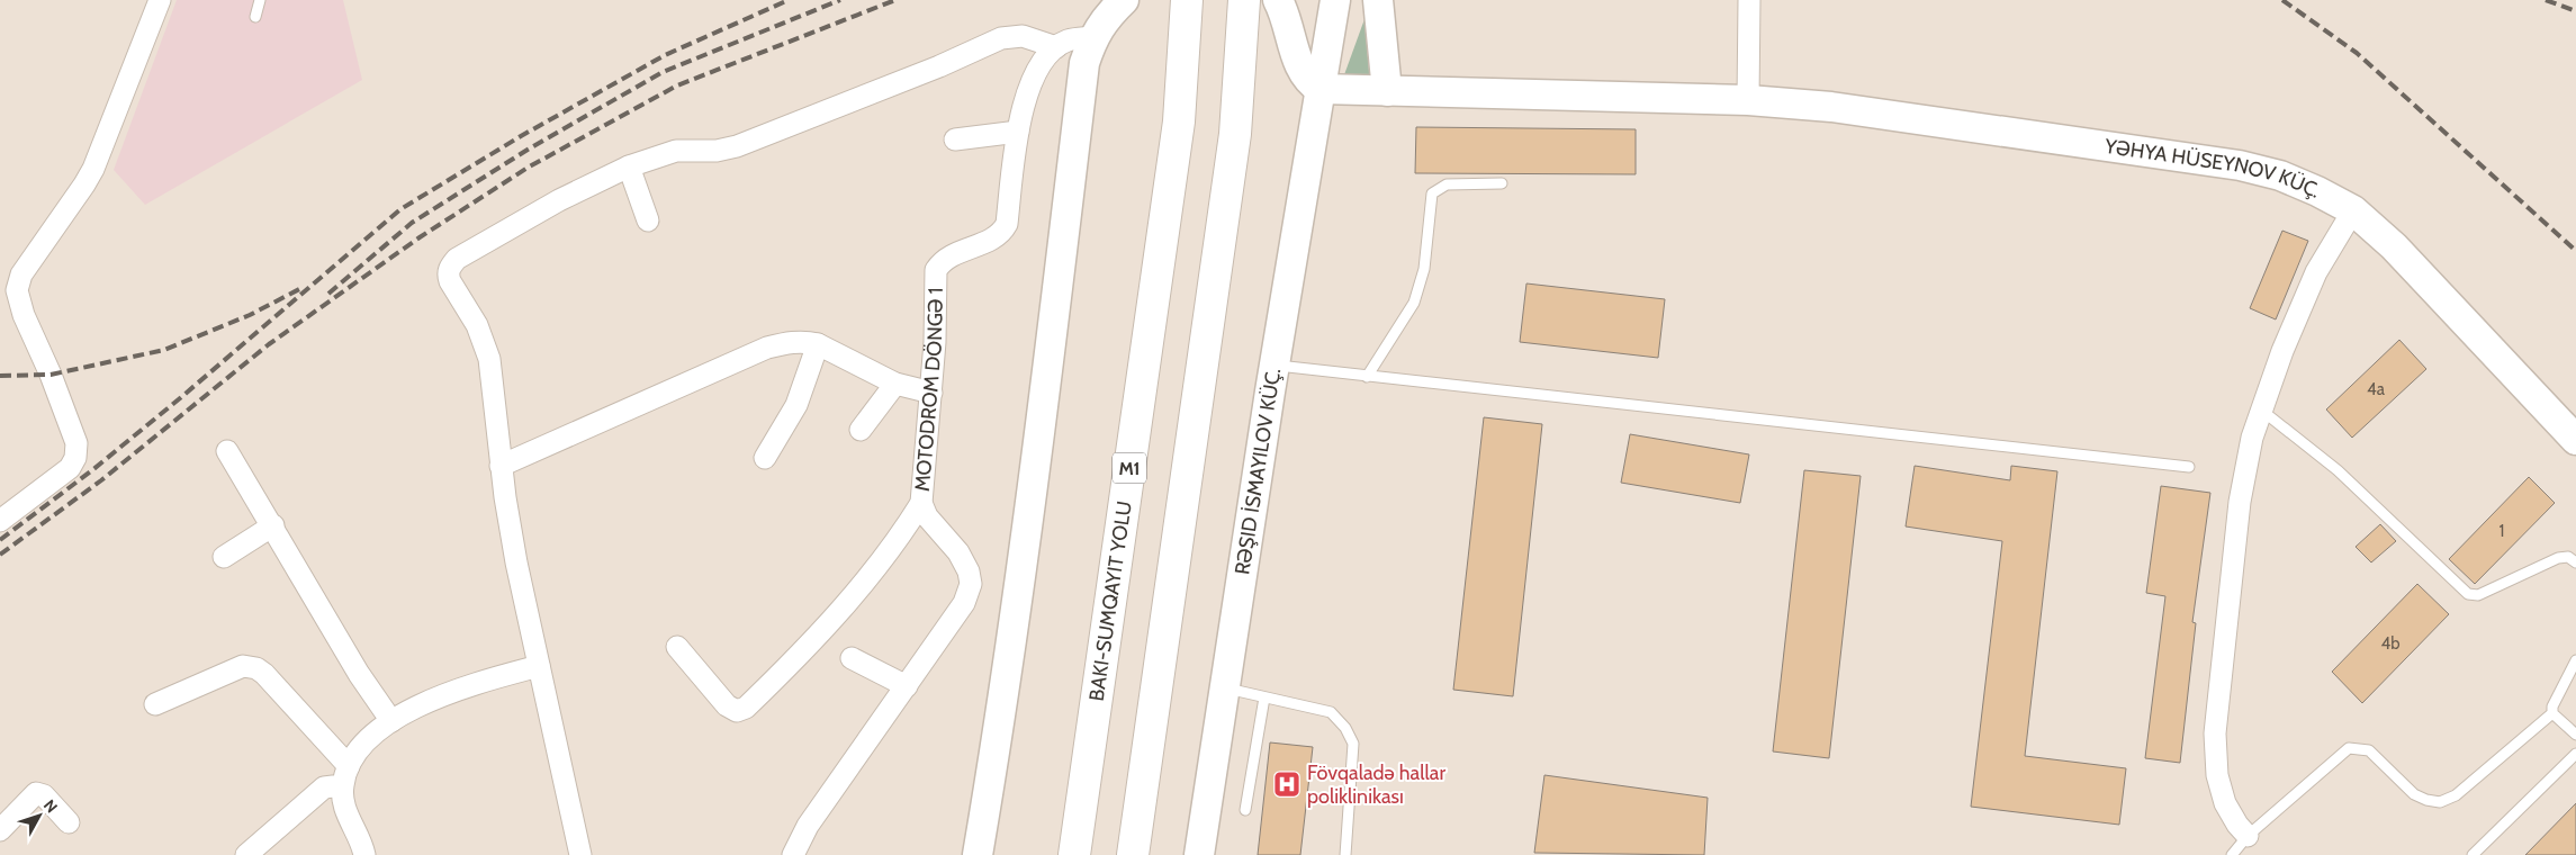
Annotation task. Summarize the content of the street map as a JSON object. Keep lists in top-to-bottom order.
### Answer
{
  "streets": {
    "highway": ["M1"],
    "street": ["YƏHYA HÜSEYNOV KÜÇ.", "MOTODROM DÖNGƏ 1"]
  },
  "places": {
    "hospital": ["Fövqaladə hallar poliklinikası"]
  },
  "house_numbers": ["4a", "1", "4b"],
  "north": "top right"
}
